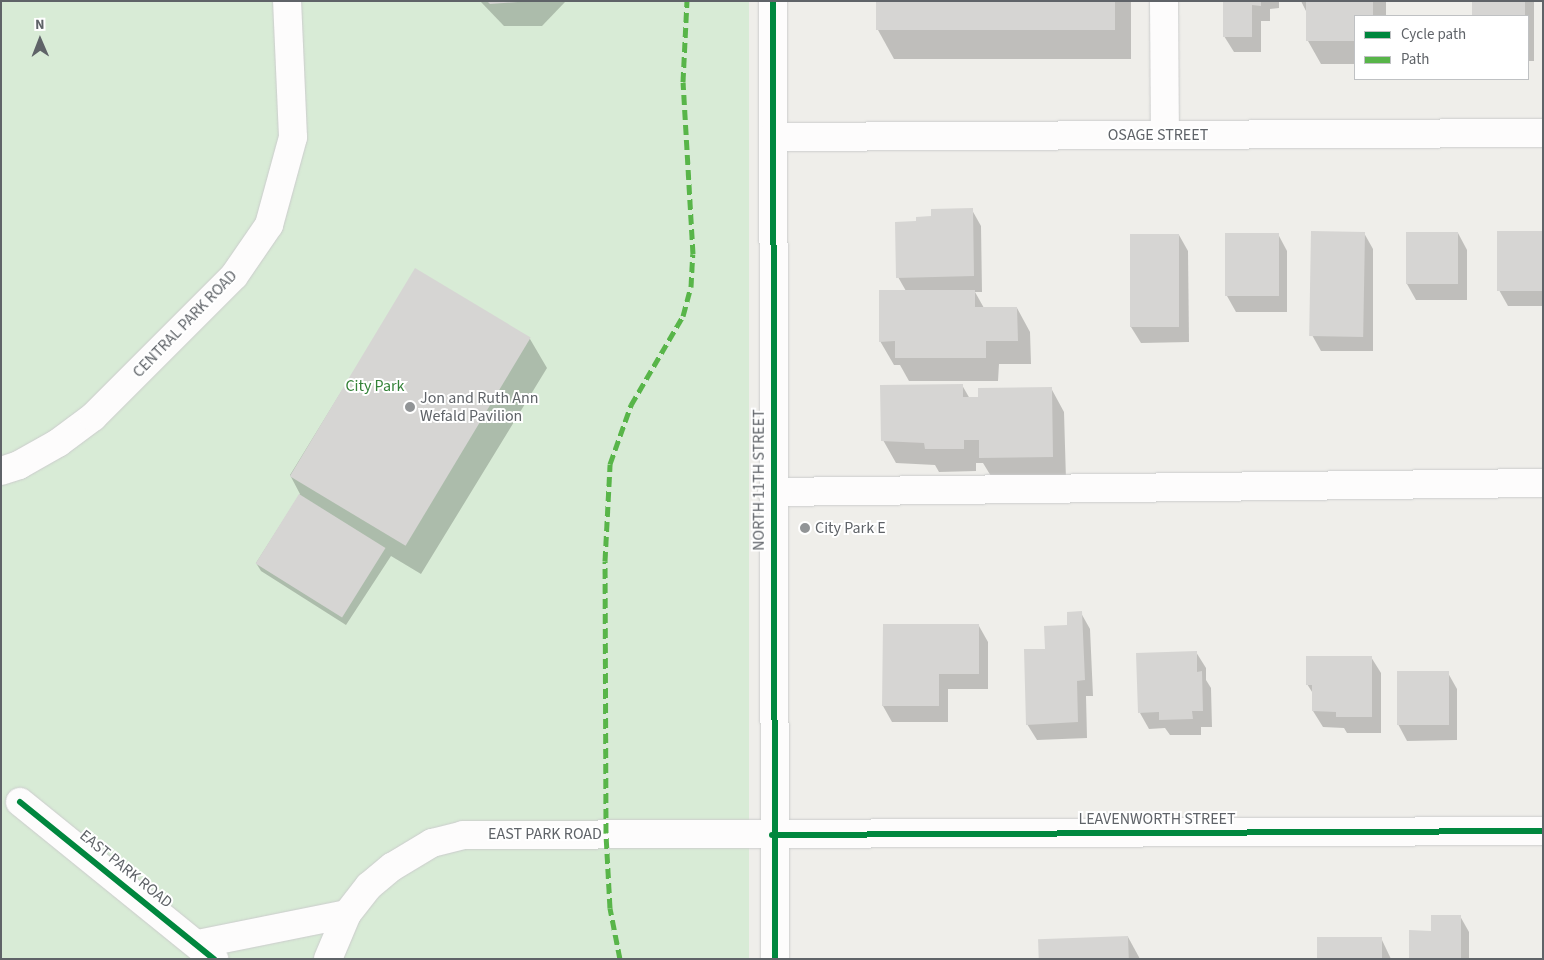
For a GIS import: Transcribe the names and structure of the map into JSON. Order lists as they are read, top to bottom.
{
  "streets": {
    "street": [
      "OSAGE STREET",
      "CENTRAL PARK ROAD",
      "NORTH 11TH STREET",
      "LEAVENWORTH STREET",
      "EAST PARK ROAD"
    ]
  },
  "crossings": [
    ["OSAGE STREET", "NORTH 11TH STREET"],
    ["NORTH 11TH STREET", "LEAVENWORTH STREET"],
    ["NORTH 11TH STREET", "EAST PARK ROAD"],
    ["LEAVENWORTH STREET", "EAST PARK ROAD"]
  ],
  "parks": ["City Park"],
  "places": ["Jon and Ruth Ann Wefald Pavilion", "City Park E"],
  "legend": ["Cycle path", "Path"],
  "north": "top"
}
